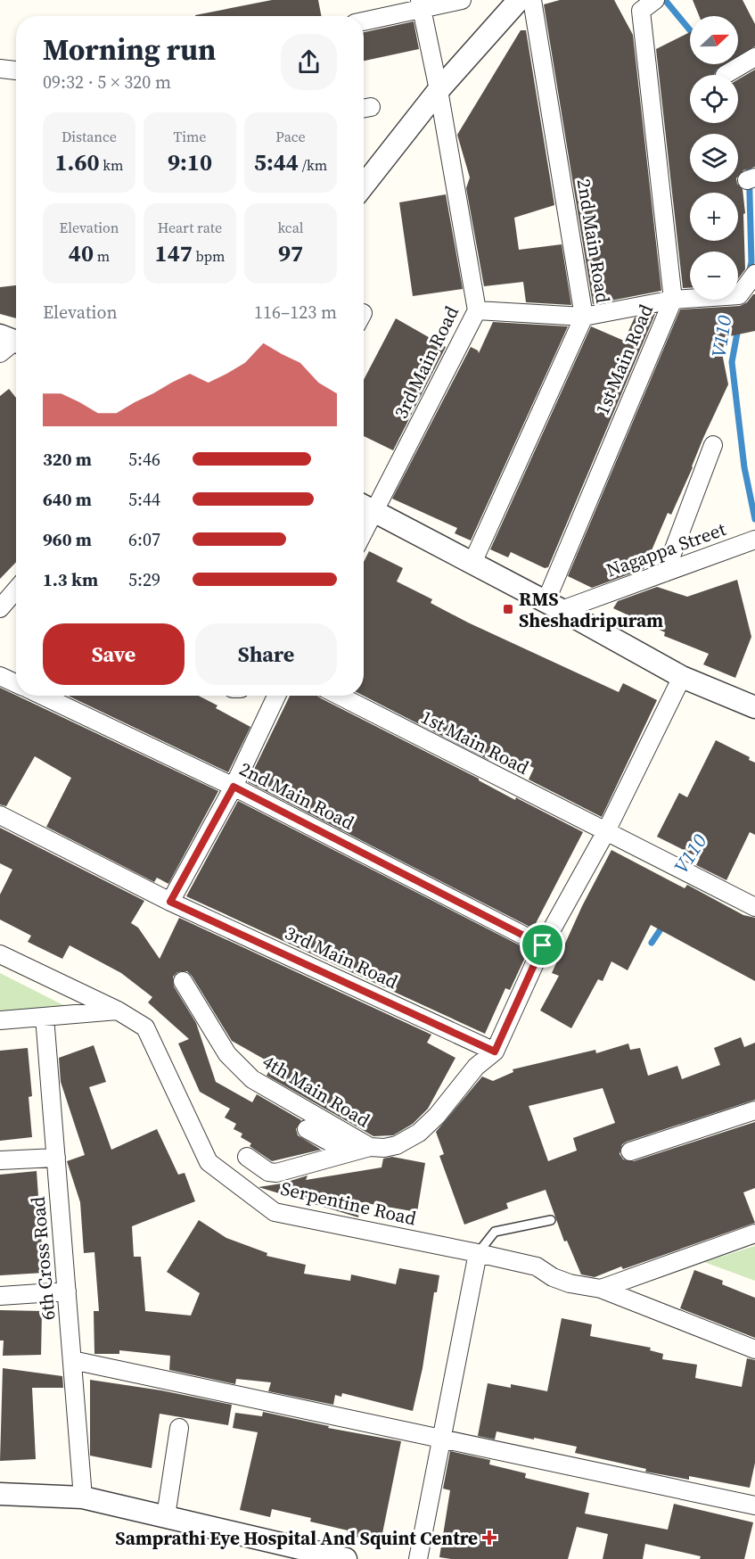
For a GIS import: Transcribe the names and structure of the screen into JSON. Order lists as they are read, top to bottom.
{
  "streets": {
    "street": [
      "2nd Main Road",
      "1st Main Road",
      "3rd Main Road",
      "Nagappa Street",
      "4th Main Road",
      "Serpentine Road",
      "6th Cross Road"
    ]
  },
  "crossings": [
    ["1st Main Road", "Nagappa Street"],
    ["3rd Main Road", "4th Main Road"]
  ],
  "water": ["V110"],
  "places": {
    "transit": ["RMS Sheshadripuram"],
    "health": ["Samprathi Eye Hospital And Squint Centre"]
  },
  "north": "right",
  "page": {
    "map_buttons": ["+", "−"],
    "heading": ["Morning run", "09:32 · 5 × 320 m"],
    "stats": [
      ["Distance", "1.60 km"],
      ["Time", "9:10"],
      ["Pace", "5:44 /km"],
      ["Elevation", "40 m"],
      ["Heart rate", "147 bpm"],
      ["kcal", "97"]
    ],
    "chart": ["Elevation", "116–123 m"],
    "list": [
      {
        "name": "320 m",
        "note": "5:46"
      },
      {
        "name": "640 m",
        "note": "5:44"
      },
      {
        "name": "960 m",
        "note": "6:07"
      },
      {
        "name": "1.3 km",
        "note": "5:29"
      }
    ],
    "buttons": ["Save", "Share"]
  }
}
